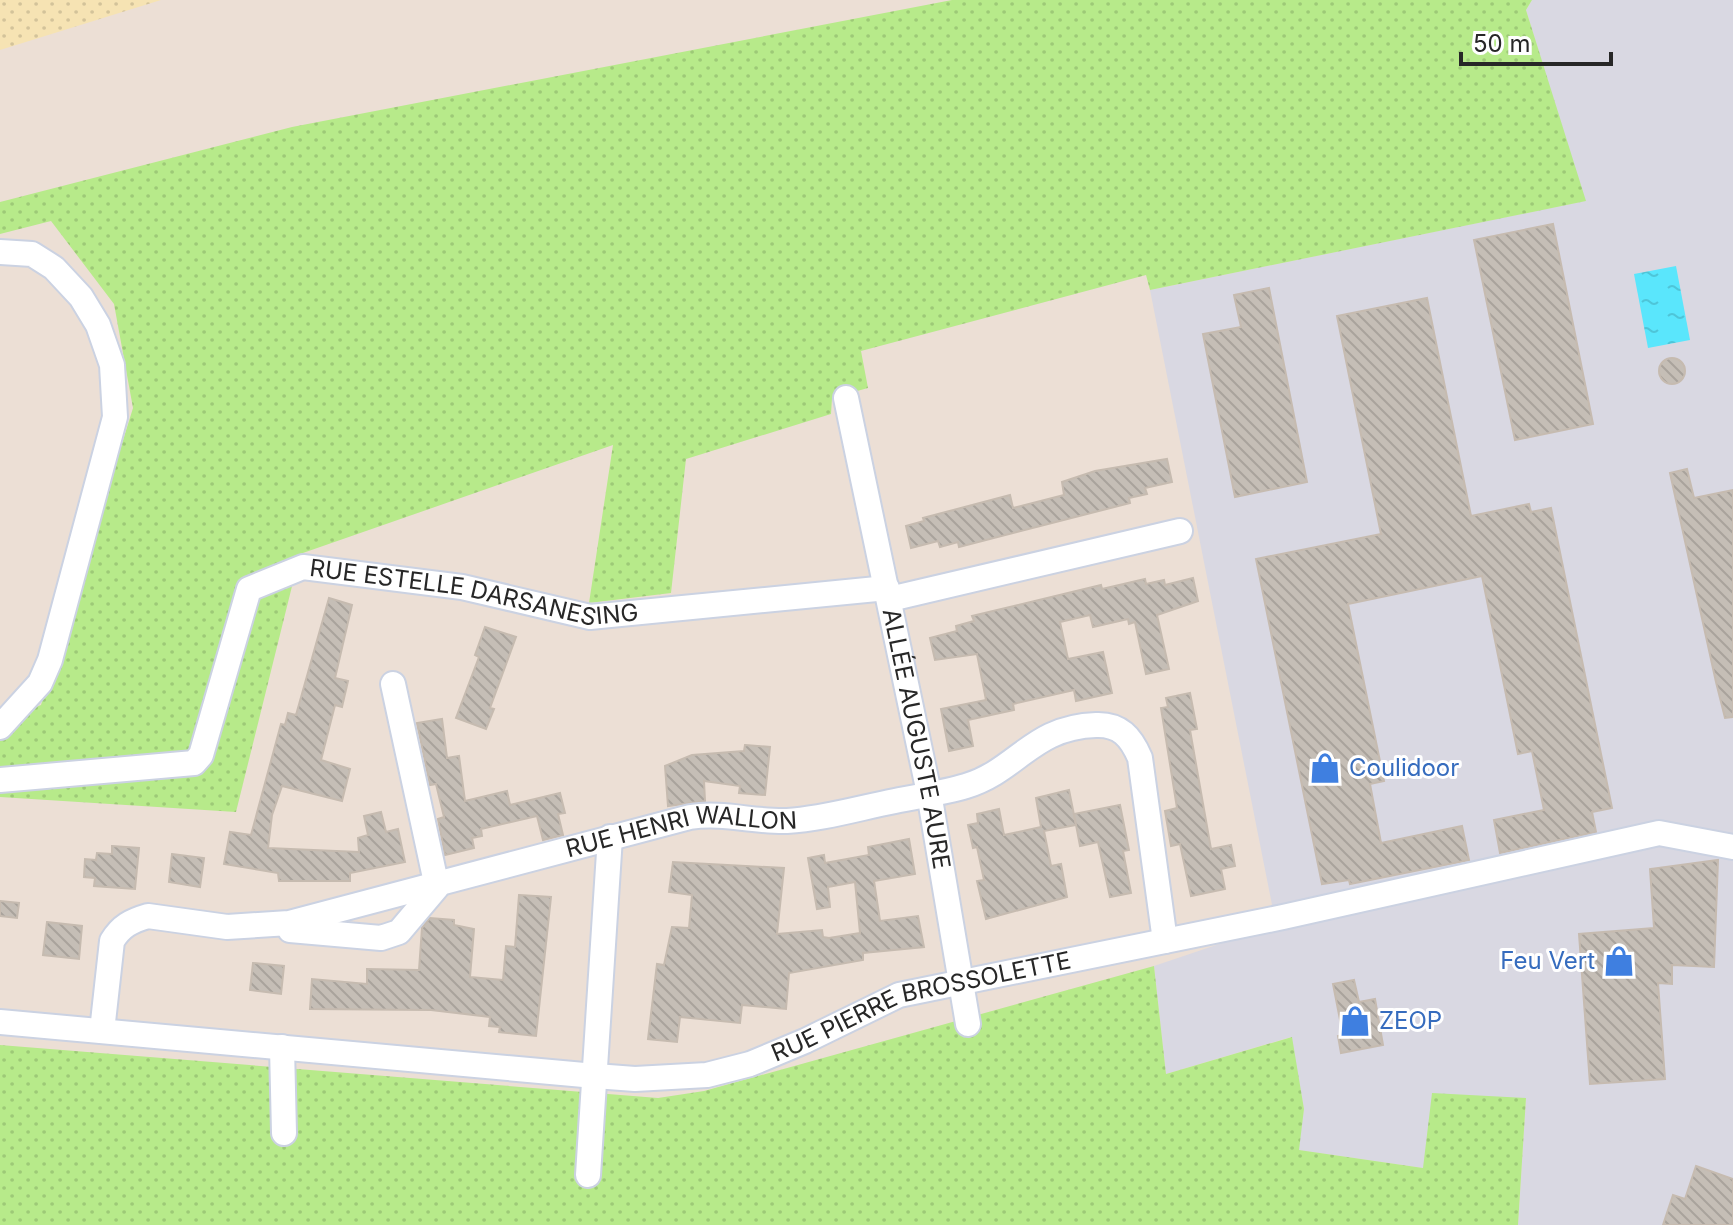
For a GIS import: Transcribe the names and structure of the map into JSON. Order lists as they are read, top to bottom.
{
  "streets": {
    "street": [
      "RUE ESTELLE DARSANESING",
      "ALLÉE AUGUSTE AURE",
      "RUE HENRI WALLON",
      "RUE PIERRE BROSSOLETTE"
    ]
  },
  "crossings": [
    ["RUE ESTELLE DARSANESING", "ALLÉE AUGUSTE AURE"],
    ["ALLÉE AUGUSTE AURE", "RUE HENRI WALLON"],
    ["ALLÉE AUGUSTE AURE", "RUE PIERRE BROSSOLETTE"],
    ["RUE HENRI WALLON", "RUE PIERRE BROSSOLETTE"]
  ],
  "places": {
    "shop": ["Coulidoor", "Feu Vert", "ZEOP"]
  },
  "scale_bar": "50 m"
}
